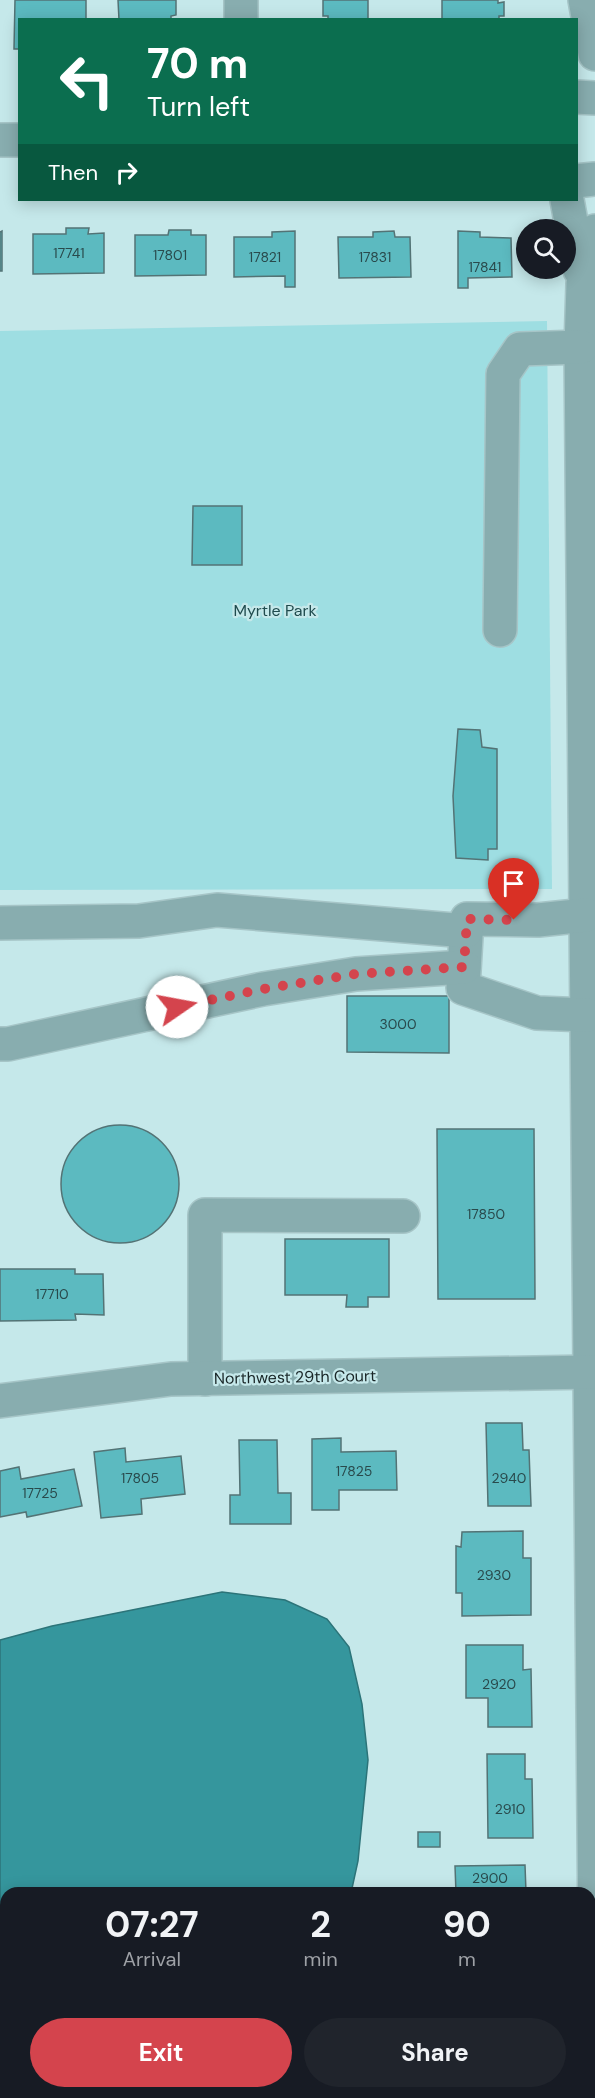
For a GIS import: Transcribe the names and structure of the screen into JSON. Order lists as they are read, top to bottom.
{
  "streets": {
    "street": ["Northwest 29th Court"]
  },
  "parks": ["Myrtle Park"],
  "house_numbers": [
    "17741",
    "17801",
    "17821",
    "17831",
    "17841",
    "3000",
    "17850",
    "17710",
    "17825",
    "17805",
    "2940",
    "17725",
    "2930",
    "2920",
    "2910",
    "2900"
  ],
  "page": {
    "turn": ["70 m", "Turn left"],
    "then": "Then",
    "eta": [
      "07:27",
      "Arrival",
      "2",
      "min",
      "90",
      "m"
    ],
    "buttons": ["Exit", "Share"]
  }
}
